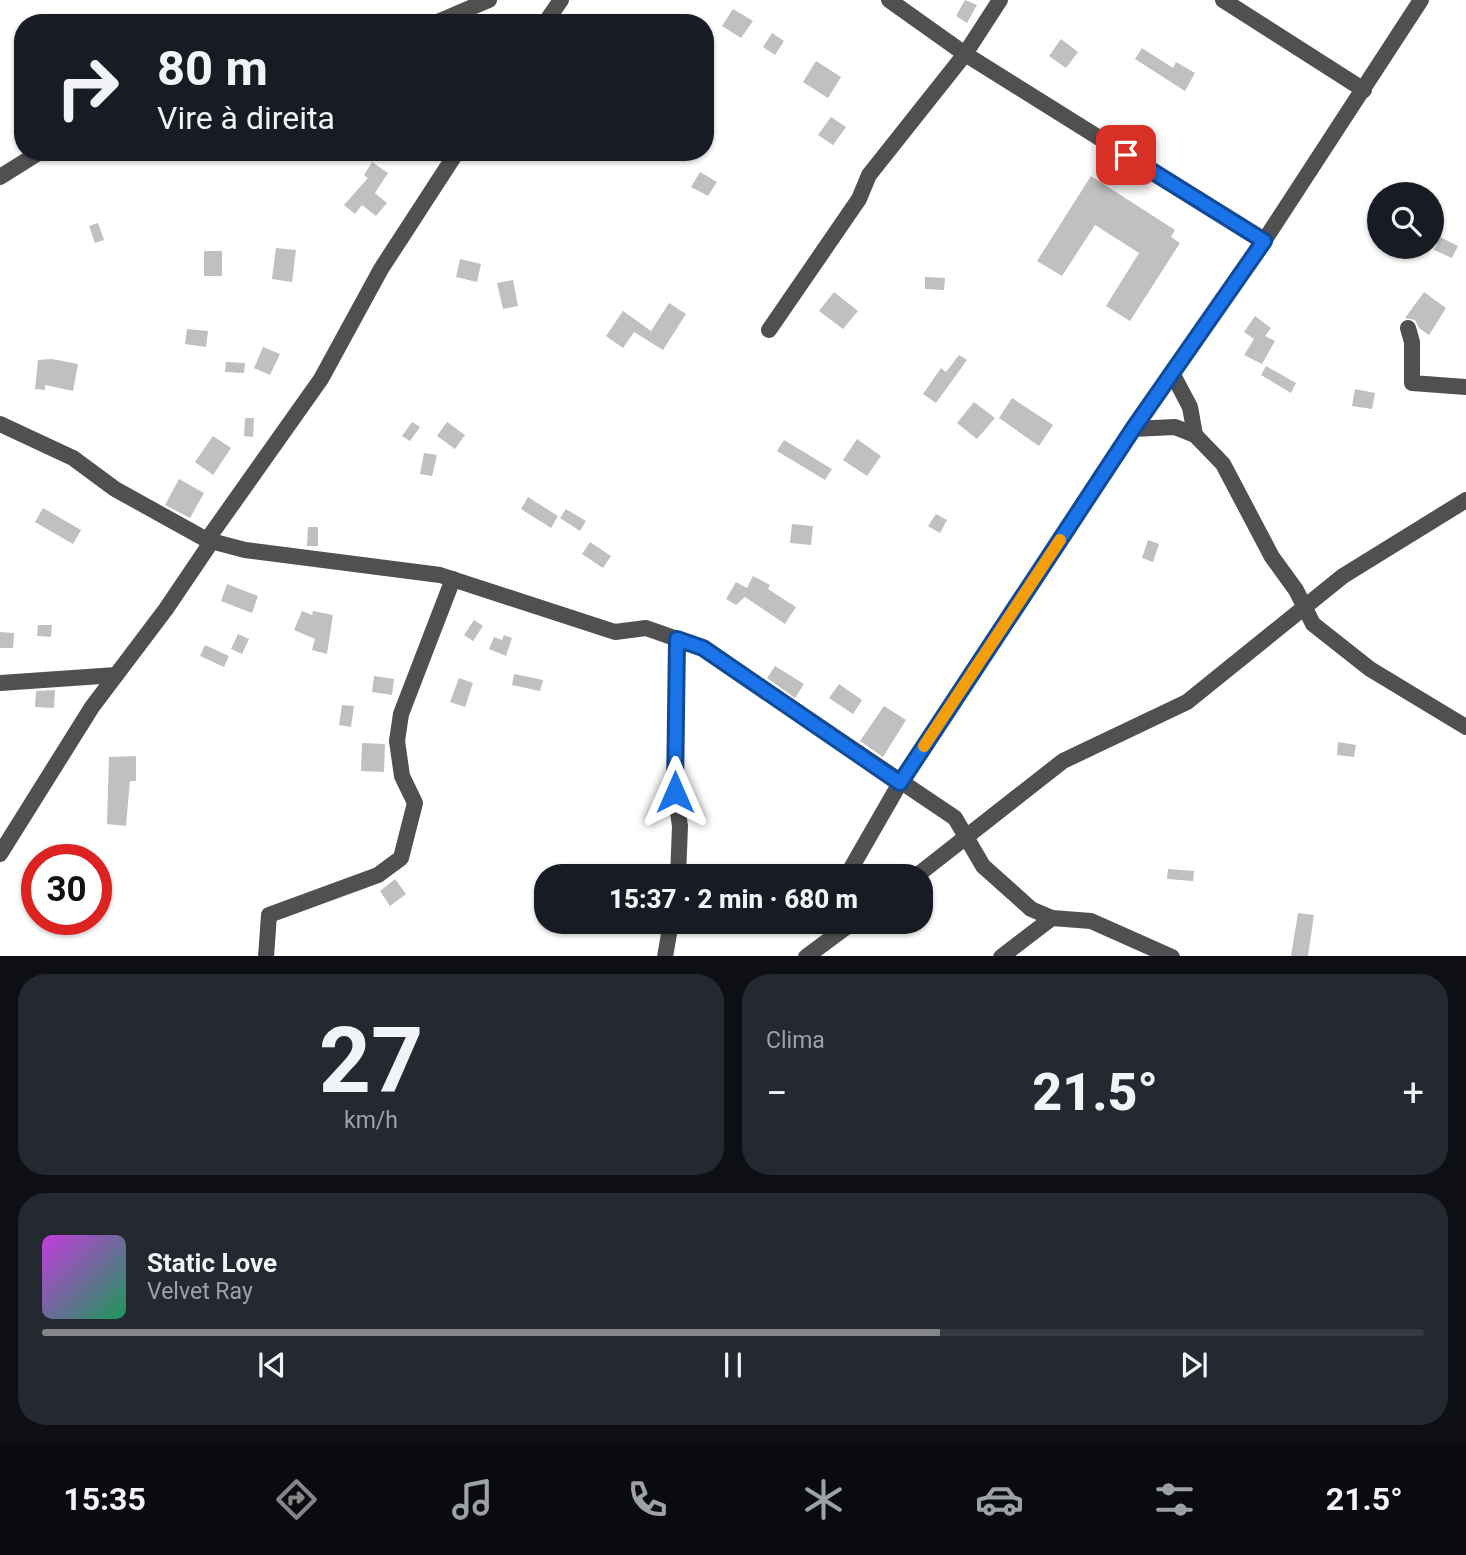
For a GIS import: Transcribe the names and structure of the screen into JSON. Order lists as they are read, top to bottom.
{
  "page": {
    "turn": ["80 m", "Vire à direita"],
    "limit": "30",
    "trip": "15:37 · 2 min · 680 m",
    "tile": [
      ["27", "km/h"],
      "Clima"
    ],
    "heat": ["−", "21.5°", "+"],
    "song": ["Static Love", "Velvet Ray"],
    "tabs": ["15:35", "21.5°"]
  }
}
